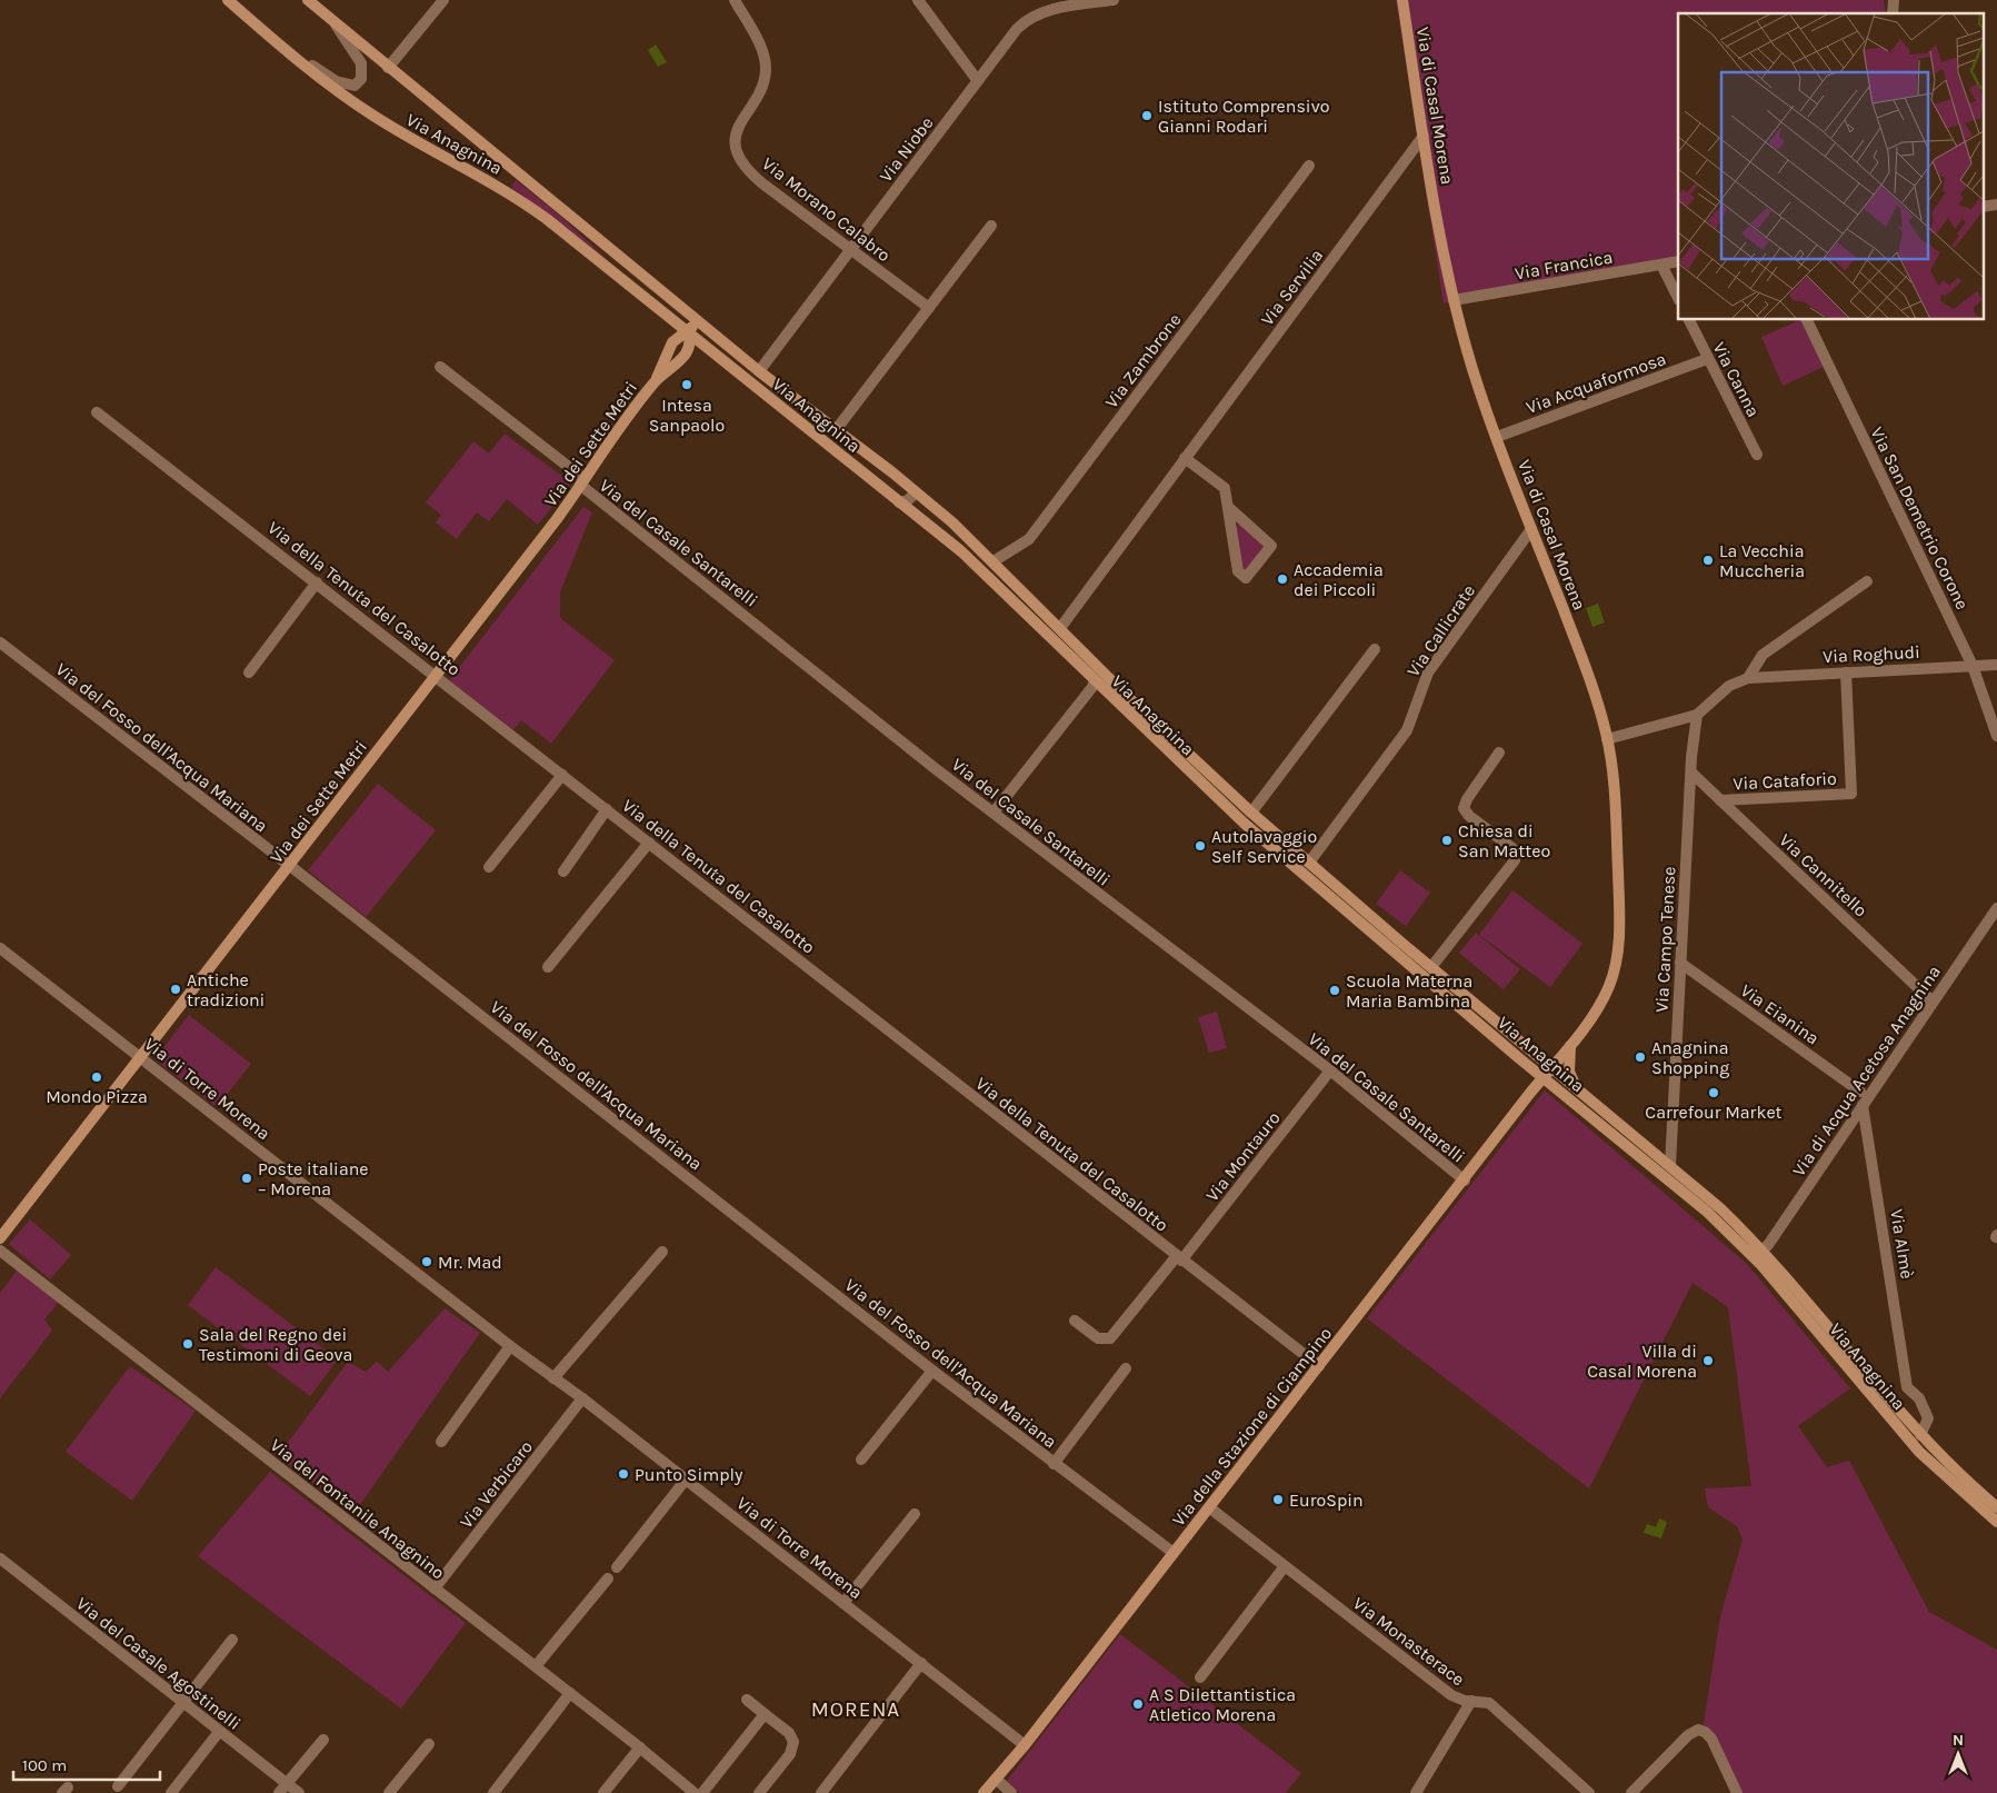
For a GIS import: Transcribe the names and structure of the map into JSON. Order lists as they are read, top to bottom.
{
  "streets": {
    "main road": [
      "Via di Casal Morena",
      "Via Anagnina",
      "Via dei Sette Metri",
      "Via della Stazione di Ciampino"
    ],
    "street": [
      "Via Niobe",
      "Via Morano Calabro",
      "Via Francica",
      "Via Servilia",
      "Via Zambrone",
      "Via Canna",
      "Via Acquaformosa",
      "Via San Demetrio Corone",
      "Via del Casale Santarelli",
      "Via della Tenuta del Casalotto",
      "Via Callicrate",
      "Via Roghudi",
      "Via del Fosso dell'Acqua Mariana",
      "Via Cataforio",
      "Via Cannitello",
      "Via Campo Tenese",
      "Via Eianina",
      "Via di Acqua Acetosa Anagnina",
      "Via di Torre Morena",
      "Via Montauro",
      "Via Almè",
      "Via Verbicaro",
      "Via del Fontanile Anagnino",
      "Via Monasterace",
      "Via del Casale Agostinelli"
    ]
  },
  "crossings": [
    ["Via di Casal Morena", "Via Anagnina"],
    ["Via di Casal Morena", "Via Francica"],
    ["Via di Casal Morena", "Via Servilia"],
    ["Via di Casal Morena", "Via Acquaformosa"],
    ["Via di Casal Morena", "Via Callicrate"],
    ["Via di Casal Morena", "Via Roghudi"],
    ["Via di Casal Morena", "Via della Stazione di Ciampino"],
    ["Via Anagnina", "Via Niobe"],
    ["Via Anagnina", "Via Servilia"],
    ["Via Anagnina", "Via Zambrone"],
    ["Via Anagnina", "Via dei Sette Metri"],
    ["Via Anagnina", "Via Callicrate"],
    ["Via Anagnina", "Via Campo Tenese"],
    ["Via Anagnina", "Via di Acqua Acetosa Anagnina"],
    ["Via Anagnina", "Via Almè"],
    ["Via Anagnina", "Via della Stazione di Ciampino"],
    ["Via Niobe", "Via Morano Calabro"],
    ["Via Canna", "Via Acquaformosa"],
    ["Via dei Sette Metri", "Via del Casale Santarelli"],
    ["Via dei Sette Metri", "Via della Tenuta del Casalotto"],
    ["Via dei Sette Metri", "Via del Fosso dell'Acqua Mariana"],
    ["Via dei Sette Metri", "Via di Torre Morena"],
    ["Via San Demetrio Corone", "Via Roghudi"],
    ["Via del Casale Santarelli", "Via Montauro"],
    ["Via del Casale Santarelli", "Via della Stazione di Ciampino"],
    ["Via della Tenuta del Casalotto", "Via Montauro"],
    ["Via della Tenuta del Casalotto", "Via della Stazione di Ciampino"],
    ["Via Roghudi", "Via Cataforio"],
    ["Via Roghudi", "Via Campo Tenese"],
    ["Via del Fosso dell'Acqua Mariana", "Via della Stazione di Ciampino"],
    ["Via Cataforio", "Via Cannitello"],
    ["Via Cannitello", "Via Campo Tenese"],
    ["Via Cannitello", "Via di Acqua Acetosa Anagnina"],
    ["Via Campo Tenese", "Via Eianina"],
    ["Via di Acqua Acetosa Anagnina", "Via Almè"],
    ["Via di Torre Morena", "Via della Stazione di Ciampino"],
    ["Via di Torre Morena", "Via Verbicaro"],
    ["Via della Stazione di Ciampino", "Via Monasterace"],
    ["Via Verbicaro", "Via del Fontanile Anagnino"]
  ],
  "districts": ["MORENA"],
  "places": [
    "Istituto Comprensivo Gianni Rodari",
    "Intesa Sanpaolo",
    "La Vecchia Muccheria",
    "Accademia dei Piccoli",
    "Chiesa di San Matteo",
    "Autolavaggio Self Service",
    "Antiche tradizioni",
    "Scuola Materna Maria Bambina",
    "Anagnina Shopping",
    "Mondo Pizza",
    "Carrefour Market",
    "Poste italiane – Morena",
    "Mr. Mad",
    "Sala del Regno dei Testimoni di Geova",
    "Villa di Casal Morena",
    "Punto Simply",
    "EuroSpin",
    "A S Dilettantistica Atletico Morena"
  ],
  "scale_bar": "100 m",
  "north": "top"
}
